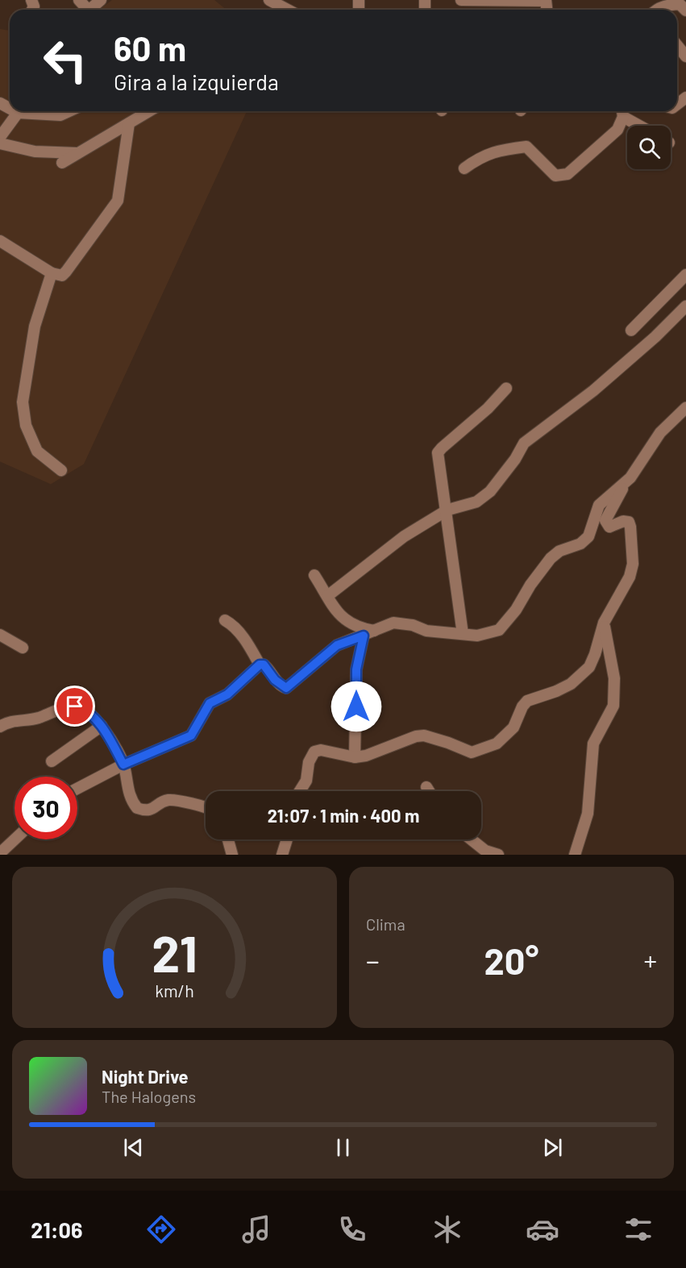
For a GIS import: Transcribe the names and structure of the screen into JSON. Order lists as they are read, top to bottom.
{
  "page": {
    "turn": ["60 m", "Gira a la izquierda"],
    "limit": "30",
    "trip": "21:07 · 1 min · 400 m",
    "tile": "Clima",
    "heat": ["−", "20°", "+"],
    "song": ["Night Drive", "The Halogens"],
    "tabs": "21:06",
    "gauge": ["21", "km/h"]
  }
}
